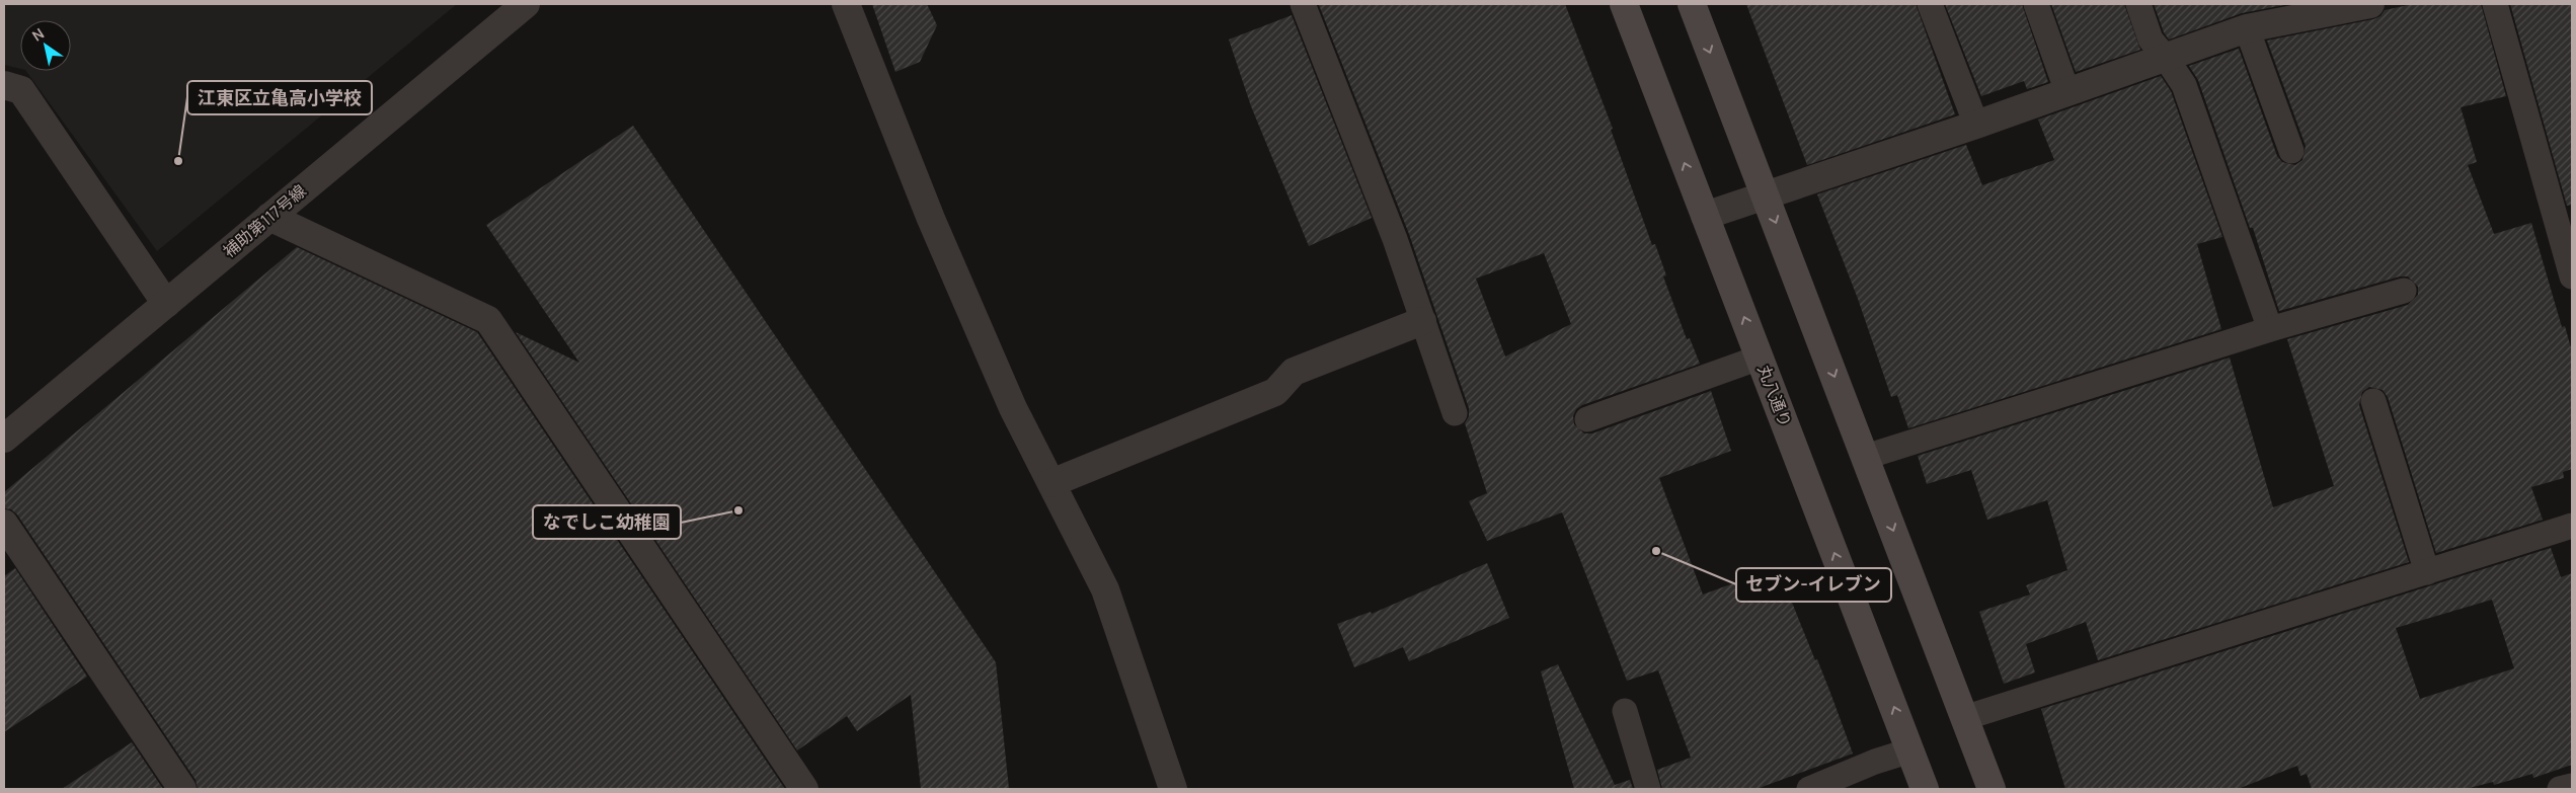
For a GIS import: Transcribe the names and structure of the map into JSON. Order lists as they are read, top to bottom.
{
  "streets": {
    "main road": ["丸八通り"],
    "street": ["補助第117号線"]
  },
  "places": ["江東区立亀高小学校", "なでしこ幼稚園", "セブン-イレブン"],
  "north": "top left"
}
